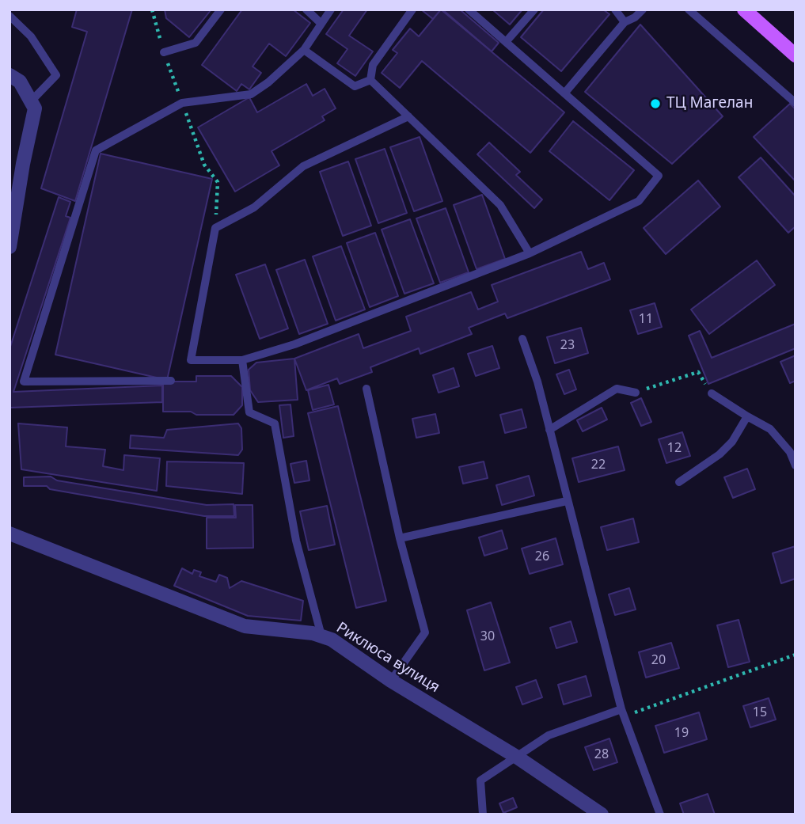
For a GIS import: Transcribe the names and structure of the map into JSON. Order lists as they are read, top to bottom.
{
  "streets": {
    "street": ["Риклюса вулиця"]
  },
  "places": ["ТЦ Магелан"],
  "house_numbers": [
    "11",
    "23",
    "12",
    "22",
    "26",
    "30",
    "20",
    "15",
    "19",
    "28"
  ]
}
